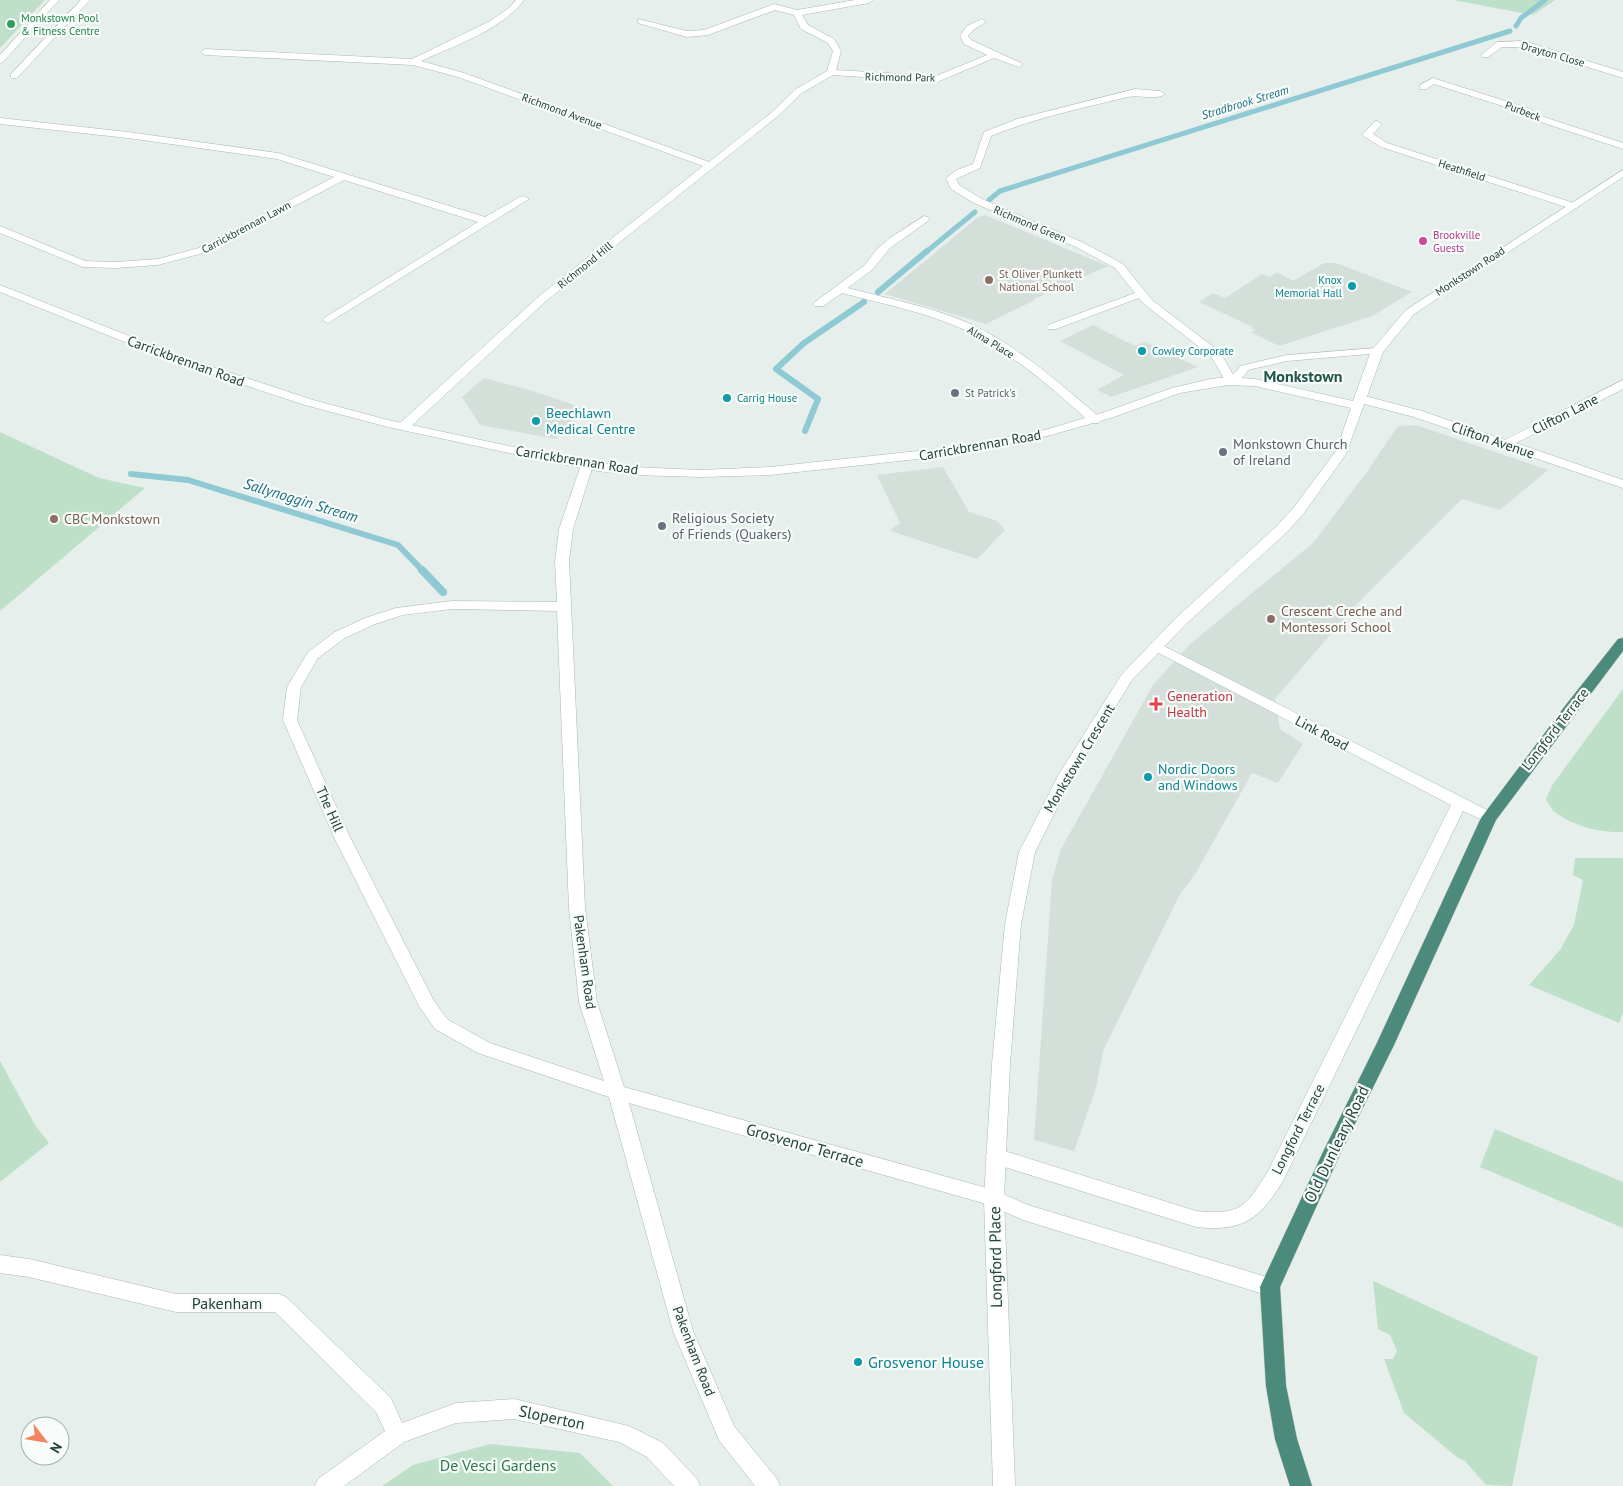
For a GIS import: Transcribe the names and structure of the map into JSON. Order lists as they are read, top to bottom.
{
  "streets": {
    "highway": ["Longford Terrace", "Old Dunleary Road"],
    "street": [
      "Drayton Close",
      "Richmond Park",
      "Richmond Avenue",
      "Purbeck",
      "Heathfield",
      "Richmond Green",
      "Carrickbrennan Lawn",
      "Richmond Hill",
      "Monkstown Road",
      "Alma Place",
      "Carrickbrennan Road",
      "Clifton Lane",
      "Clifton Avenue",
      "Link Road",
      "Monkstown Crescent",
      "The Hill",
      "Pakenham Road",
      "Grosvenor Terrace",
      "Longford Place",
      "Pakenham",
      "Sloperton"
    ]
  },
  "crossings": [
    ["Richmond Park", "Richmond Hill"],
    ["Richmond Avenue", "Richmond Hill"],
    ["Heathfield", "Monkstown Road"],
    ["Richmond Green", "Carrickbrennan Road"],
    ["Richmond Hill", "Carrickbrennan Road"],
    ["Monkstown Road", "Carrickbrennan Road"],
    ["Monkstown Road", "Clifton Avenue"],
    ["Monkstown Road", "Monkstown Crescent"],
    ["Alma Place", "Carrickbrennan Road"],
    ["Carrickbrennan Road", "Clifton Avenue"],
    ["Carrickbrennan Road", "Monkstown Crescent"],
    ["Carrickbrennan Road", "Pakenham Road"],
    ["Clifton Lane", "Clifton Avenue"],
    ["Clifton Avenue", "Monkstown Crescent"],
    ["Longford Terrace", "Link Road"],
    ["Longford Terrace", "Monkstown Crescent"],
    ["Longford Terrace", "Old Dunleary Road"],
    ["Link Road", "Monkstown Crescent"],
    ["Link Road", "Old Dunleary Road"],
    ["Monkstown Crescent", "Grosvenor Terrace"],
    ["Monkstown Crescent", "Longford Place"],
    ["The Hill", "Pakenham Road"],
    ["The Hill", "Grosvenor Terrace"],
    ["Pakenham Road", "Grosvenor Terrace"],
    ["Old Dunleary Road", "Longford Place"],
    ["Grosvenor Terrace", "Longford Place"],
    ["Pakenham", "Sloperton"]
  ],
  "districts": ["Monkstown"],
  "water": ["Stradbrook Stream", "Sallynoggin Stream"],
  "parks": ["De Vesci Gardens"],
  "places": {
    "other": [
      "Monkstown Pool & Fitness Centre",
      "Brookville Guests",
      "St Oliver Plunkett National School",
      "Knox Memorial Hall",
      "Cowley Corporate",
      "St Patrick's",
      "Carrig House",
      "Beechlawn Medical Centre",
      "Monkstown Church of Ireland",
      "CBC Monkstown",
      "Religious Society of Friends (Quakers)",
      "Crescent Creche and Montessori School",
      "Nordic Doors and Windows",
      "Grosvenor House"
    ],
    "health": ["Generation Health"]
  },
  "north": "bottom right"
}
